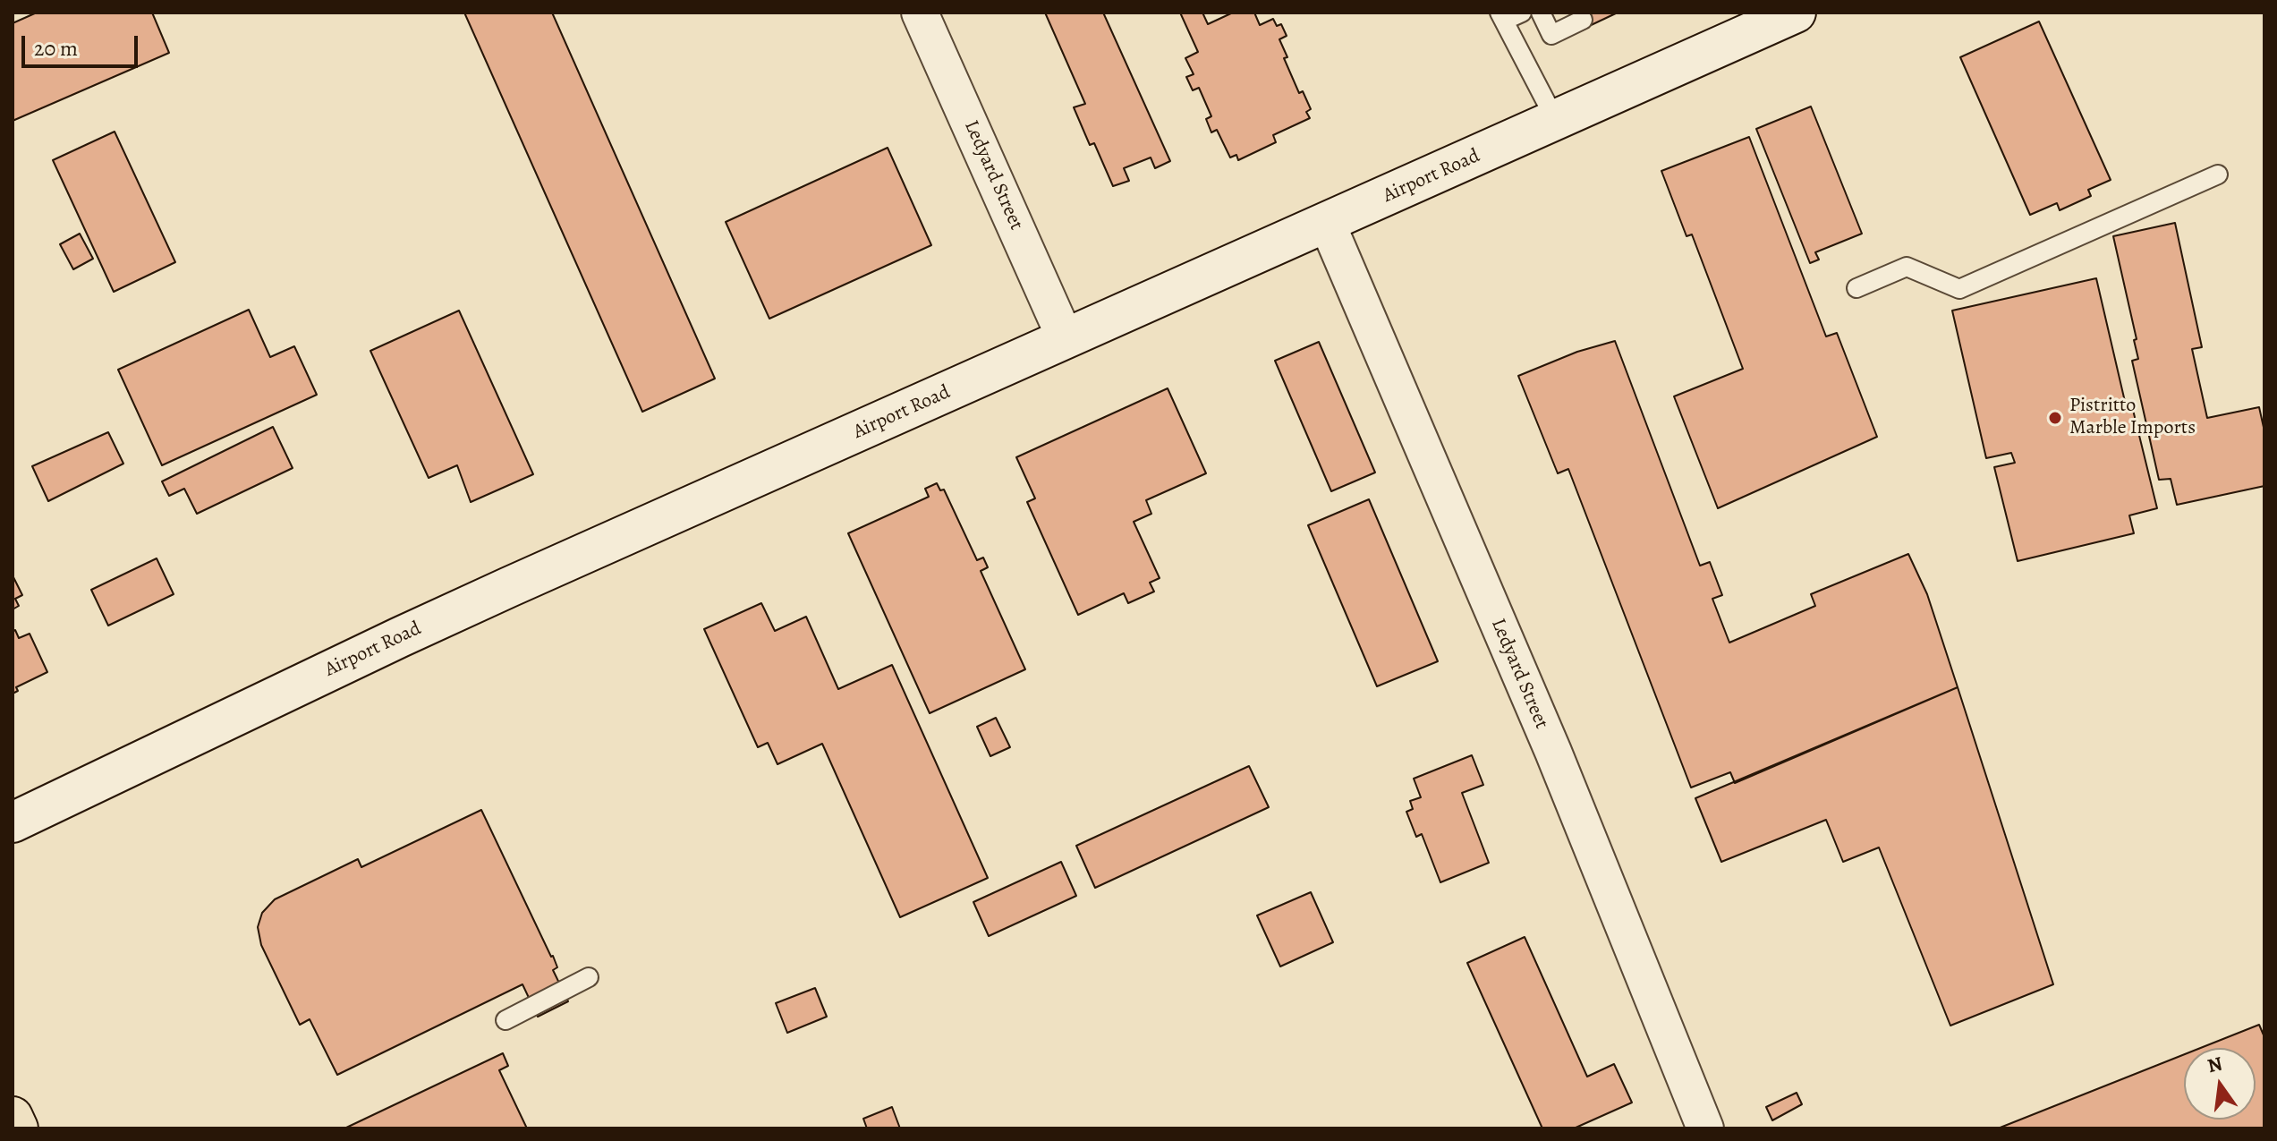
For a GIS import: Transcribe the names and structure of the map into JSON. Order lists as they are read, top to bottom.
{
  "streets": {
    "main road": ["Airport Road"],
    "street": ["Ledyard Street"]
  },
  "crossings": [
    ["Ledyard Street", "Airport Road"]
  ],
  "places": ["Pistritto Marble Imports"],
  "scale_bar": "20 m",
  "north": "top"
}
